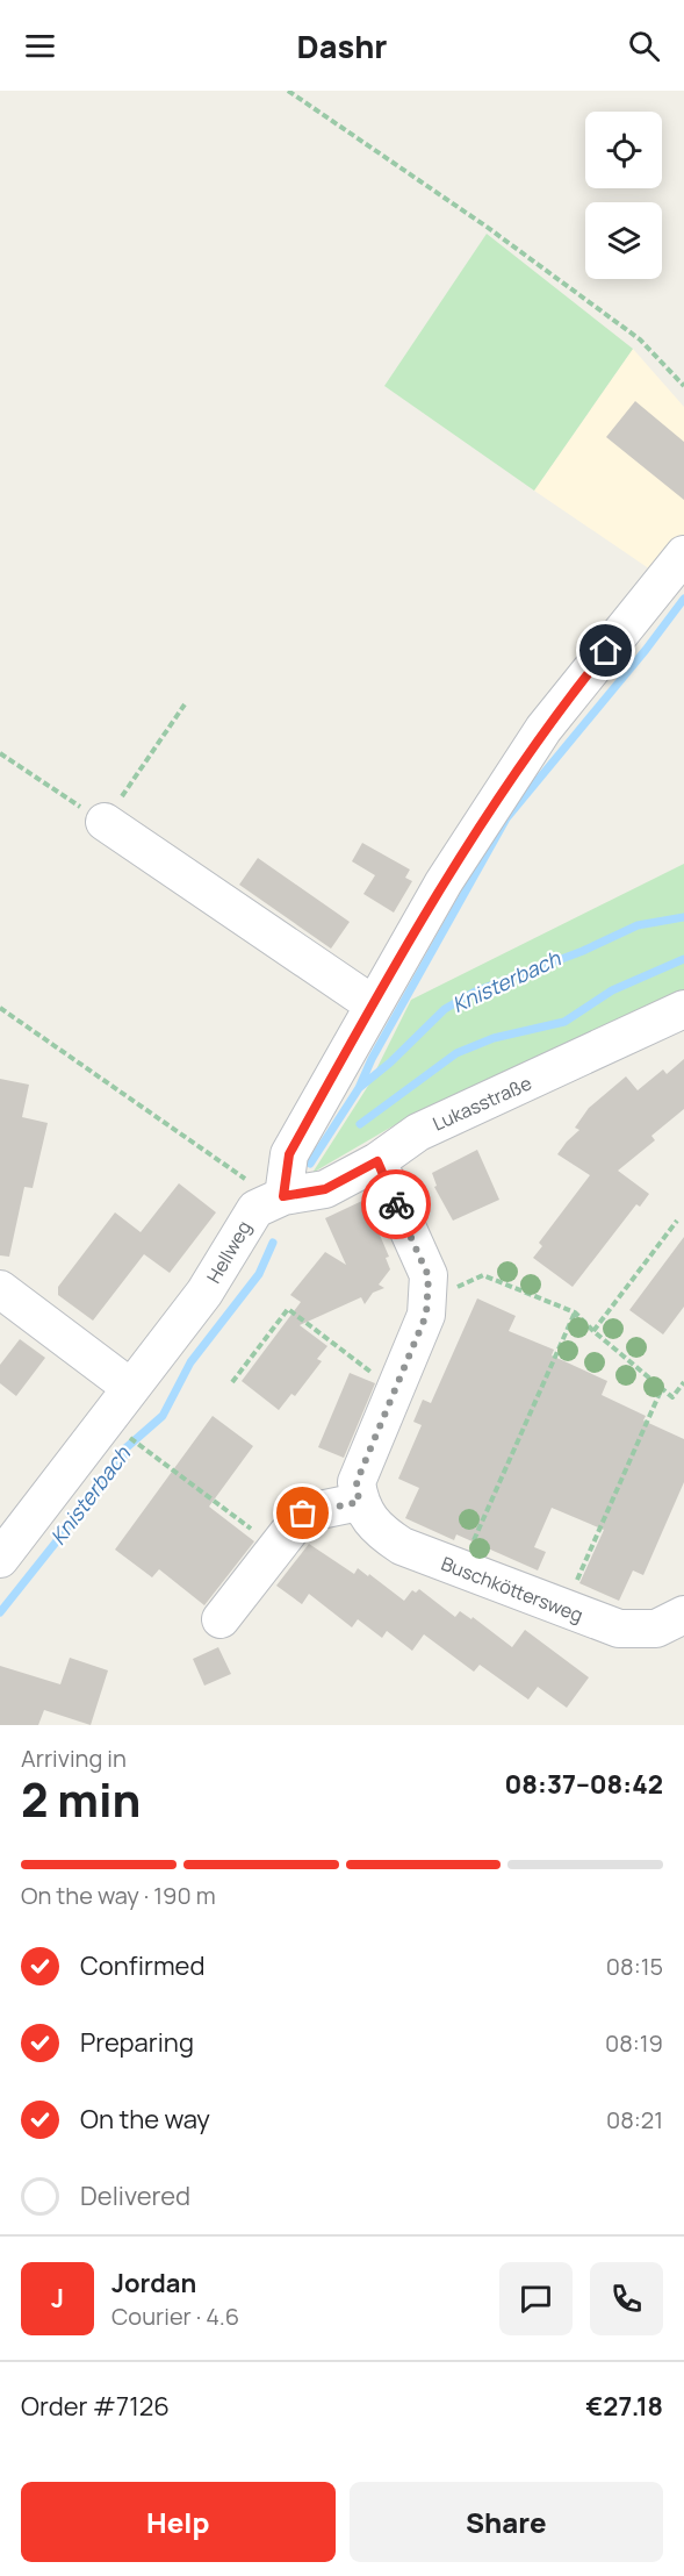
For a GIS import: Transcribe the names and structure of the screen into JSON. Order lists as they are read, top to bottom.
{
  "streets": {
    "street": ["Lukasstraße", "Hellweg", "Buschköttersweg"]
  },
  "crossings": [
    ["Lukasstraße", "Hellweg"]
  ],
  "water": ["Knisterbach"],
  "page": {
    "header": "Dashr",
    "heading": ["2 min", "Arriving in", "08:37–08:42"],
    "panel": [
      "Jordan",
      "Courier · 4.6",
      "Order #7126",
      "€27.18"
    ],
    "bar": "On the way · 190 m",
    "list": [
      ["Confirmed", "08:15"],
      ["Preparing", "08:19"],
      ["On the way", "08:21"],
      "Delivered"
    ],
    "round": "J",
    "buttons": ["Help", "Share"]
  }
}
